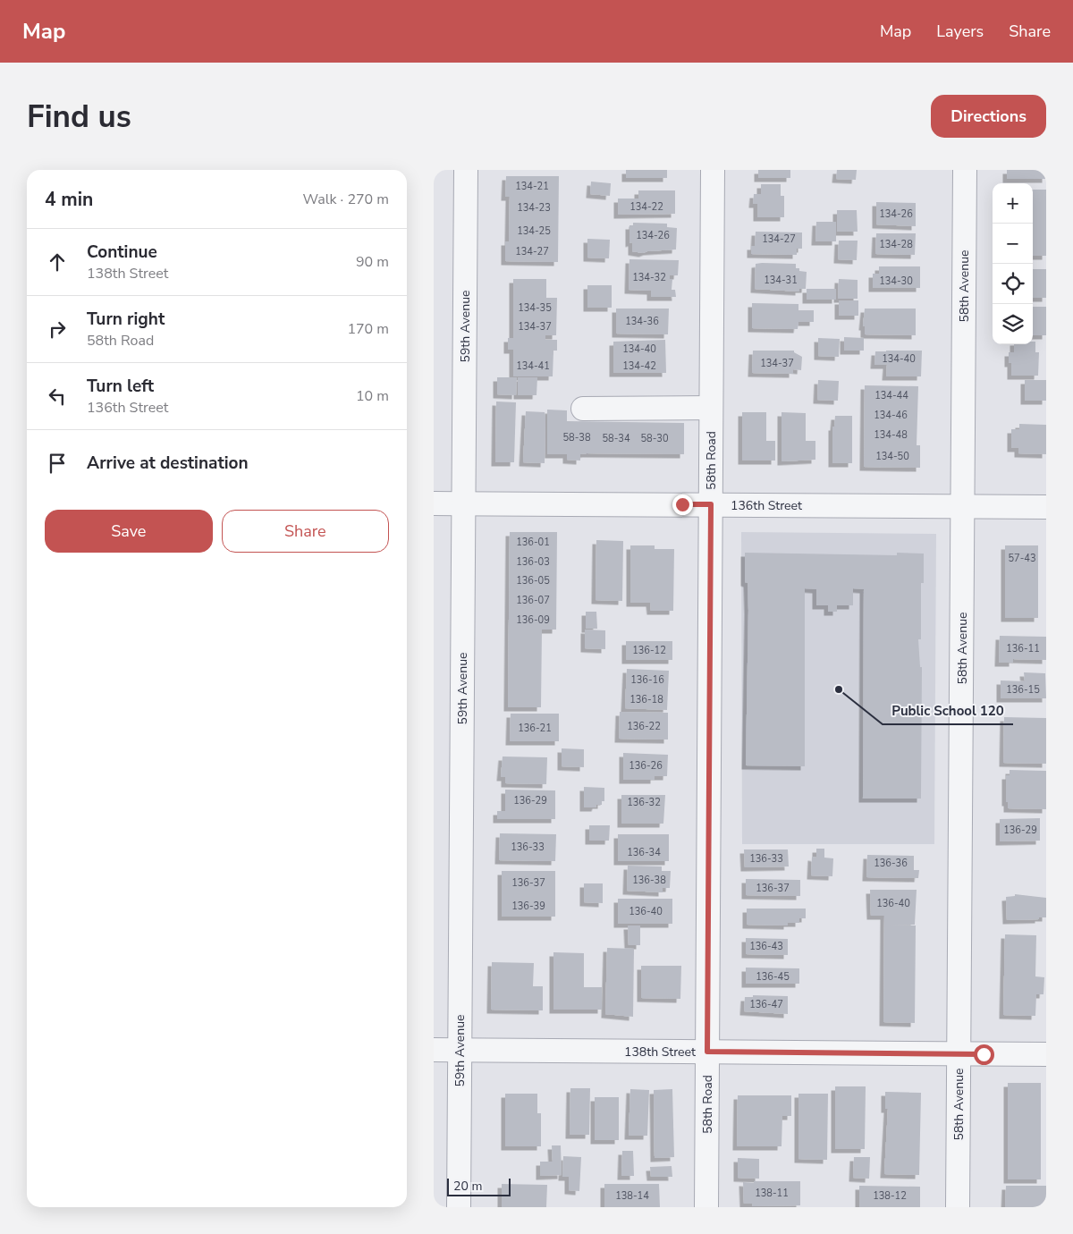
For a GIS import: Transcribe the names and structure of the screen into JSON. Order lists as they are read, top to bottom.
{
  "streets": {
    "street": [
      "58th Avenue",
      "59th Avenue",
      "58th Road",
      "136th Street",
      "138th Street"
    ]
  },
  "crossings": [
    ["58th Avenue", "136th Street"],
    ["58th Avenue", "138th Street"],
    ["59th Avenue", "136th Street"],
    ["59th Avenue", "138th Street"],
    ["58th Road", "136th Street"],
    ["58th Road", "138th Street"]
  ],
  "places": ["Public School 120"],
  "house_numbers": [
    "134-21",
    "134-22",
    "134-23",
    "134-26",
    "134-25",
    "134-26",
    "134-27",
    "134-28",
    "134-27",
    "134-32",
    "134-31",
    "134-30",
    "134-35",
    "134-36",
    "134-37",
    "134-40",
    "134-40",
    "134-37",
    "134-41",
    "134-42",
    "134-44",
    "134-46",
    "134-48",
    "58-38",
    "58-34",
    "58-30",
    "134-50",
    "136-01",
    "57-43",
    "136-03",
    "136-05",
    "136-07",
    "136-09",
    "136-11",
    "136-12",
    "136-16",
    "136-15",
    "136-18",
    "136-22",
    "136-21",
    "136-26",
    "136-29",
    "136-32",
    "136-29",
    "136-33",
    "136-34",
    "136-33",
    "136-36",
    "136-38",
    "136-37",
    "136-37",
    "136-40",
    "136-39",
    "136-40",
    "136-43",
    "136-45",
    "136-47",
    "138-11",
    "138-14",
    "138-12"
  ],
  "scale_bar": "20 m",
  "page": {
    "header": "Map",
    "nav": ["Map", "Layers", "Share"],
    "buttons": [
      "Directions",
      ["Save", "Share"]
    ],
    "title": "Find us",
    "heading": ["4 min", "Walk · 270 m"],
    "map_buttons": ["+", "−"],
    "list": [
      ["Continue", "138th Street", "90 m"],
      ["Turn right", "58th Road", "170 m"],
      ["Turn left", "136th Street", "10 m"],
      "Arrive at destination"
    ],
    "scale": "20 m"
  }
}
